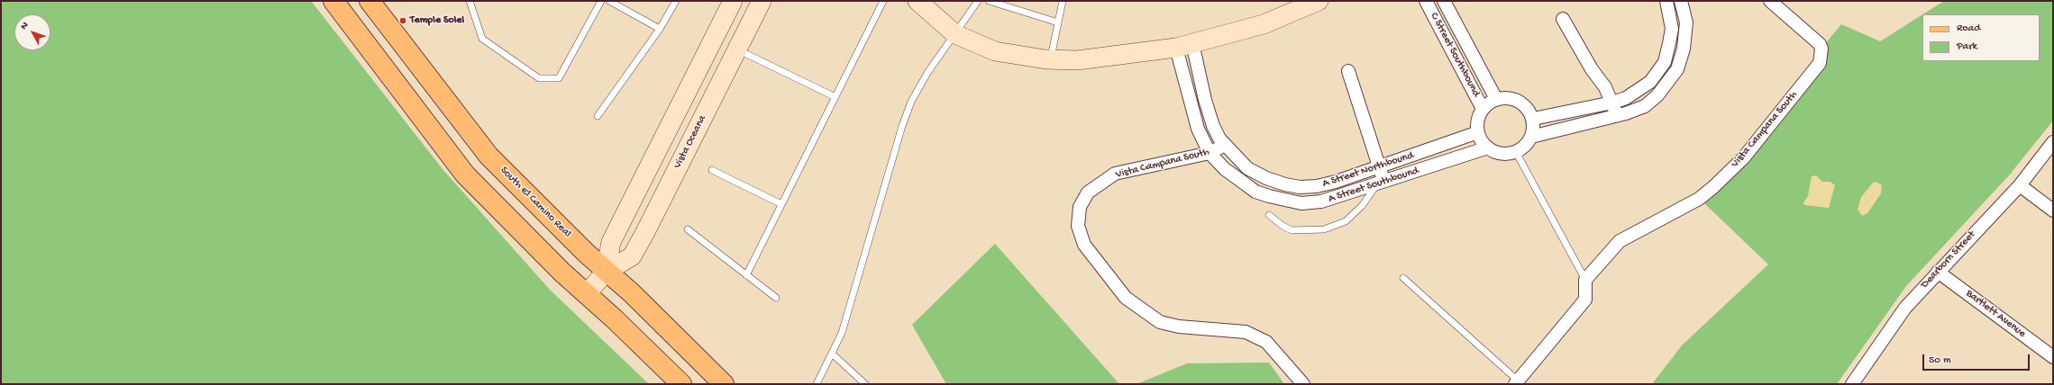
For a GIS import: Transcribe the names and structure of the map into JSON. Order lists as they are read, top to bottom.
{
  "streets": {
    "main road": ["South El Camino Real"],
    "street": [
      "C Street Southbound",
      "Vista Campana South",
      "Vista Oceana",
      "A Street Northbound",
      "A Street Southbound",
      "Dearborn Street",
      "Bartlett Avenue"
    ]
  },
  "crossings": [
    ["C Street Southbound", "A Street Northbound"],
    ["C Street Southbound", "A Street Southbound"],
    ["Vista Campana South", "A Street Northbound"],
    ["Vista Campana South", "A Street Southbound"],
    ["Vista Oceana", "South El Camino Real"],
    ["A Street Northbound", "A Street Southbound"],
    ["Dearborn Street", "Bartlett Avenue"]
  ],
  "places": ["Temple Solel"],
  "legend": ["Road", "Park"],
  "scale_bar": "50 m",
  "north": "top left"
}
